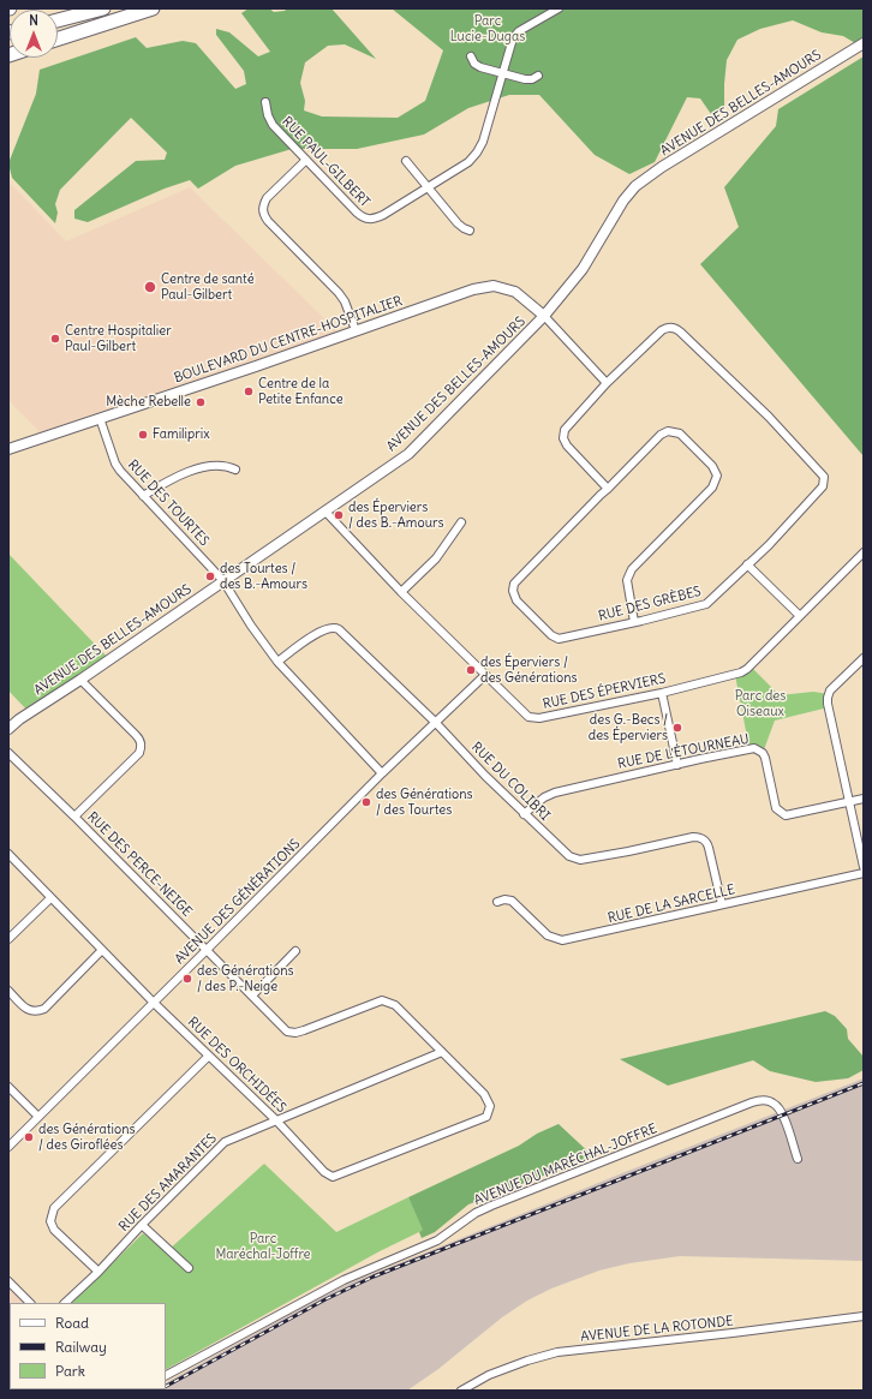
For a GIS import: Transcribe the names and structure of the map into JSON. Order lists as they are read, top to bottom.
{
  "streets": {
    "street": [
      "AVENUE DES BELLES-AMOURS",
      "RUE PAUL-GILBERT",
      "BOULEVARD DU CENTRE-HOSPITALIER",
      "RUE DES TOURTES",
      "RUE DES GRÈBES",
      "RUE DES ÉPERVIERS",
      "RUE DE L'ÉTOURNEAU",
      "RUE DU COLIBRI",
      "RUE DES PERCE-NEIGE",
      "AVENUE DES GÉNÉRATIONS",
      "RUE DE LA SARCELLE",
      "RUE DES ORCHIDÉES",
      "AVENUE DU MARÉCHAL-JOFFRE",
      "RUE DES AMARANTES",
      "AVENUE DE LA ROTONDE"
    ]
  },
  "crossings": [
    ["AVENUE DES BELLES-AMOURS", "BOULEVARD DU CENTRE-HOSPITALIER"],
    ["AVENUE DES BELLES-AMOURS", "RUE DES TOURTES"],
    ["AVENUE DES BELLES-AMOURS", "RUE DES ÉPERVIERS"],
    ["BOULEVARD DU CENTRE-HOSPITALIER", "RUE DES TOURTES"],
    ["RUE DES TOURTES", "RUE DU COLIBRI"],
    ["RUE DES TOURTES", "AVENUE DES GÉNÉRATIONS"],
    ["RUE DES ÉPERVIERS", "AVENUE DES GÉNÉRATIONS"],
    ["RUE DE L'ÉTOURNEAU", "RUE DU COLIBRI"],
    ["RUE DU COLIBRI", "AVENUE DES GÉNÉRATIONS"],
    ["RUE DU COLIBRI", "RUE DE LA SARCELLE"],
    ["RUE DES PERCE-NEIGE", "AVENUE DES GÉNÉRATIONS"],
    ["RUE DES PERCE-NEIGE", "RUE DES ORCHIDÉES"],
    ["RUE DES PERCE-NEIGE", "RUE DES AMARANTES"],
    ["AVENUE DES GÉNÉRATIONS", "RUE DES ORCHIDÉES"],
    ["RUE DES ORCHIDÉES", "RUE DES AMARANTES"]
  ],
  "parks": ["Parc Lucie-Dugas", "Parc des Oiseaux", "Parc Maréchal-Joffre"],
  "places": [
    "Centre de santé Paul-Gilbert",
    "Centre Hospitalier Paul-Gilbert",
    "Centre de la Petite Enfance",
    "Mèche Rebelle",
    "Familiprix",
    "des Éperviers / des B.-Amours",
    "des Tourtes / des B.-Amours",
    "des Éperviers / des Générations",
    "des G.-Becs / des Éperviers",
    "des Générations / des Tourtes",
    "des Générations / des P.-Neige",
    "des Générations / des Giroflées"
  ],
  "legend": ["Road", "Railway", "Park"],
  "north": "top"
}
